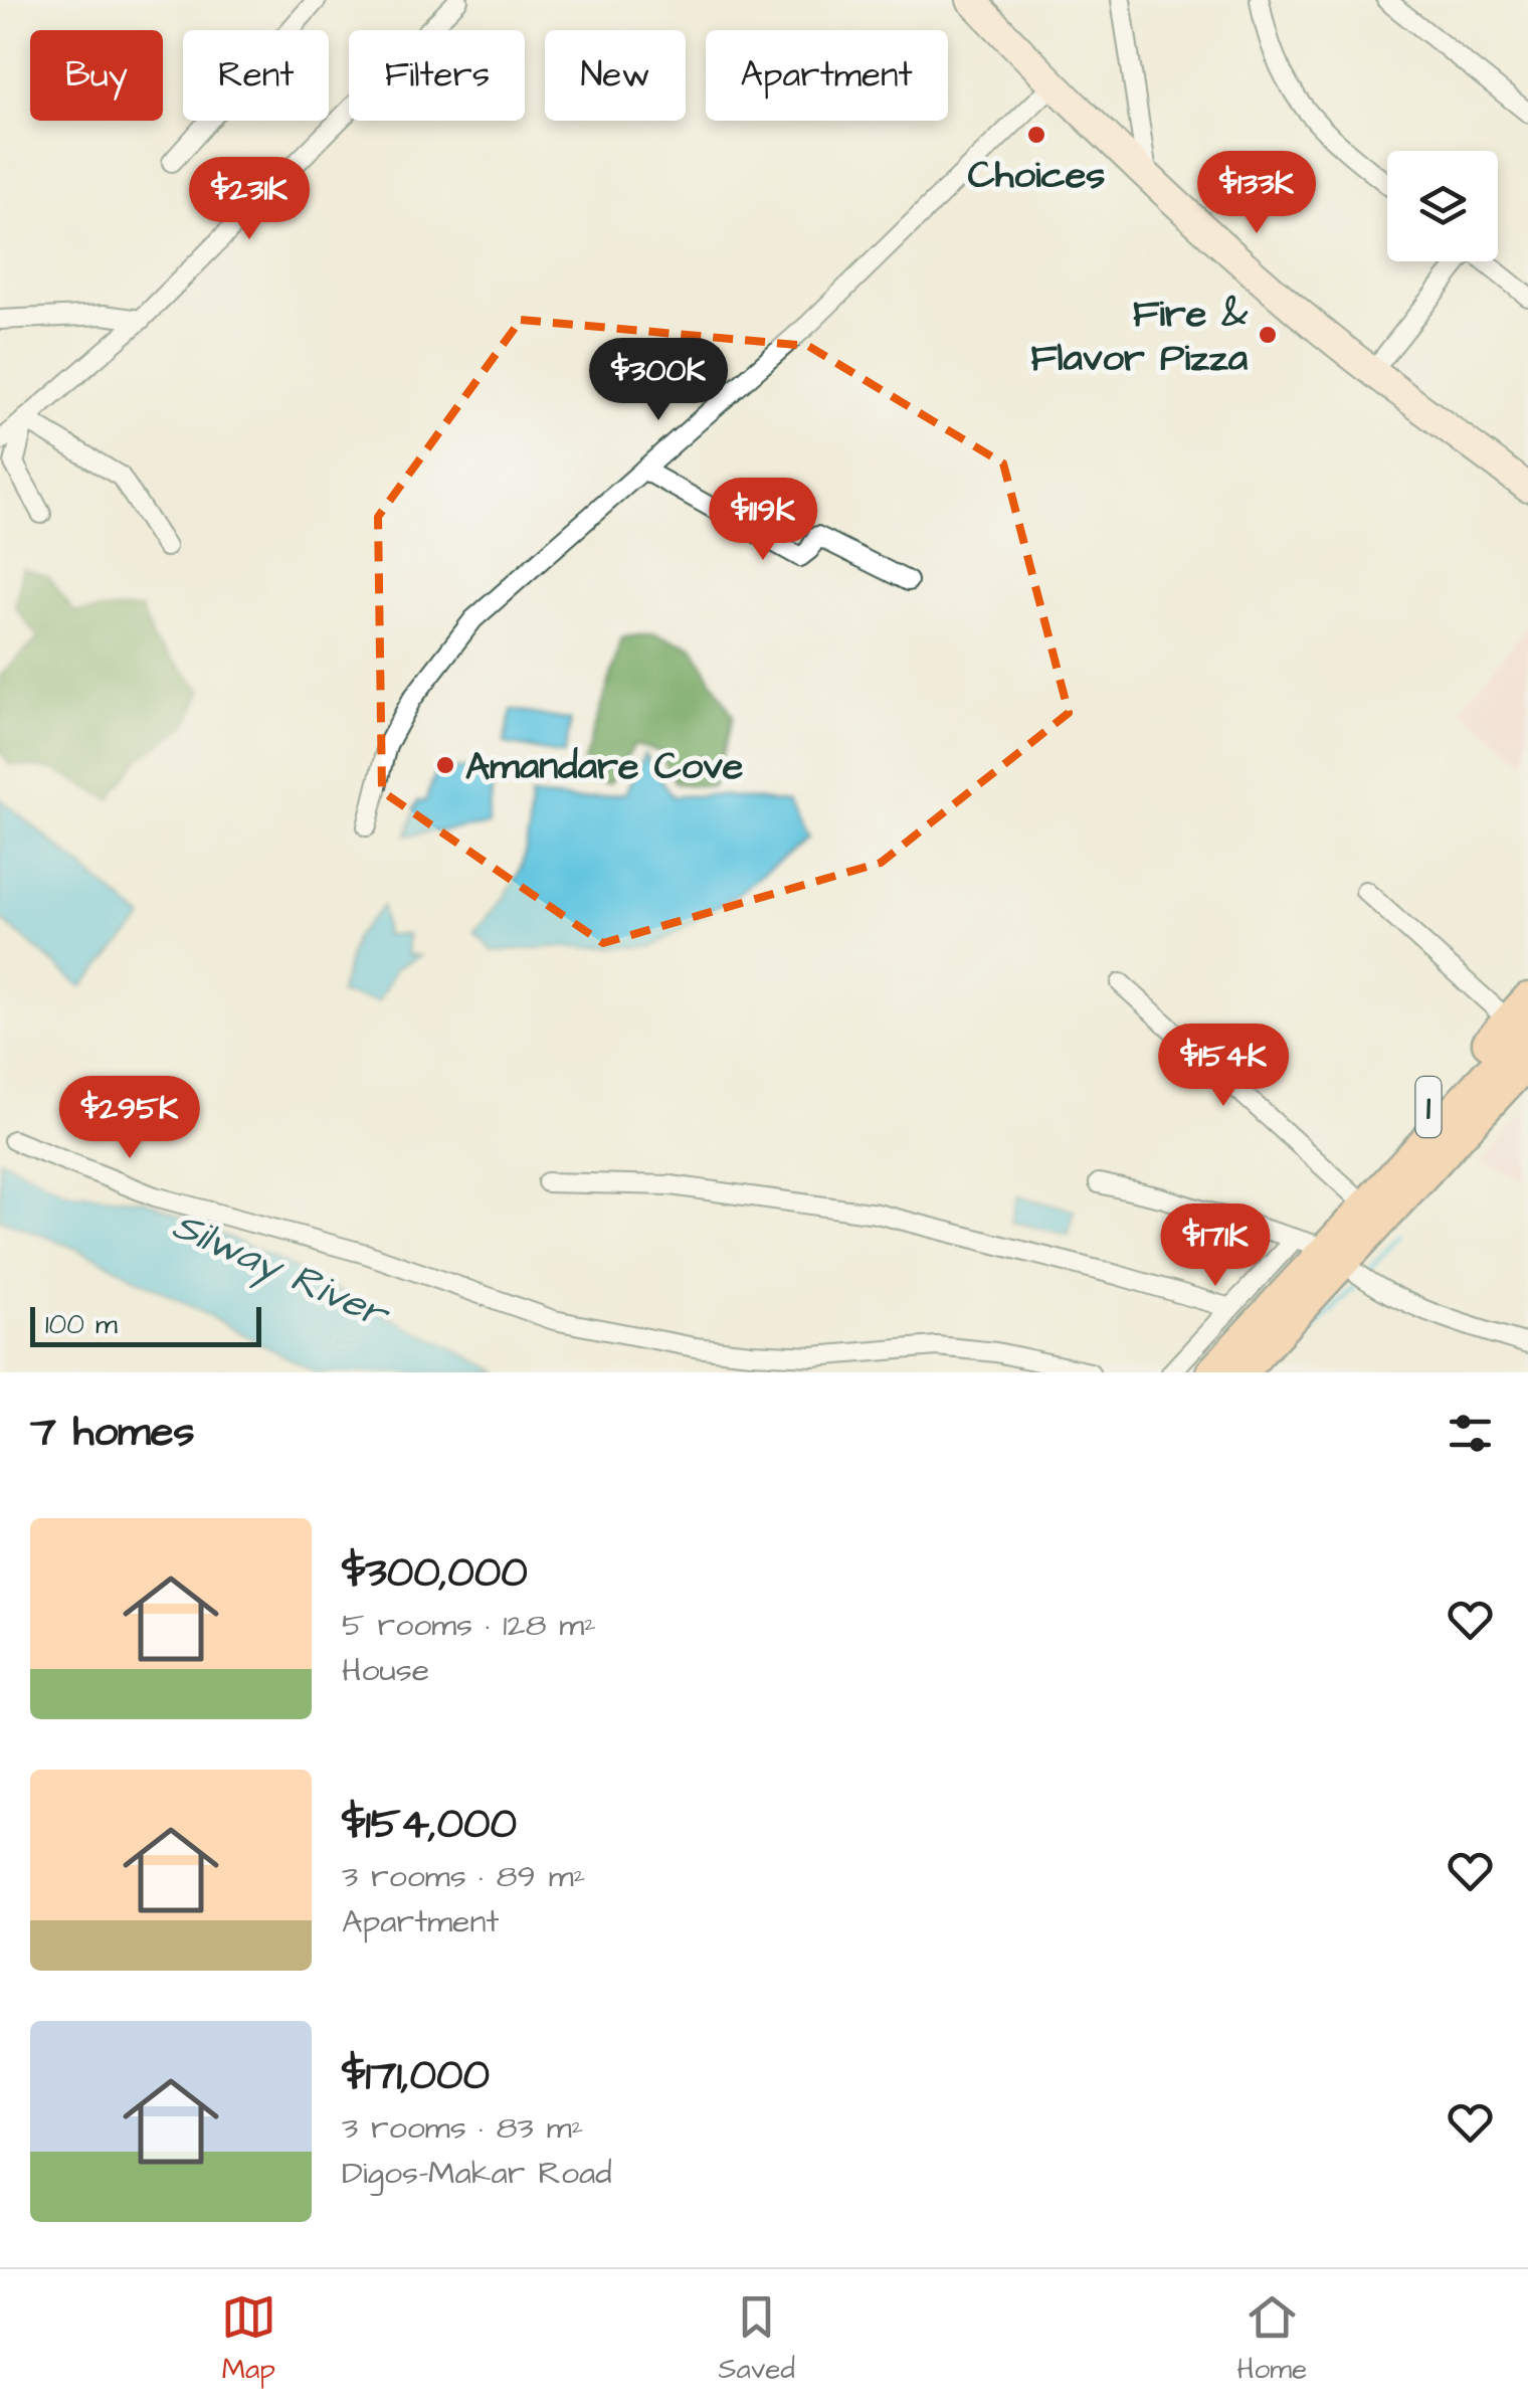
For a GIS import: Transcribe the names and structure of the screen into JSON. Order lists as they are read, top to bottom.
{
  "streets": {
    "main road": ["1"]
  },
  "water": ["Silway River"],
  "places": ["Choices", "Fire & Flavor Pizza", "Amandare Cove"],
  "scale_bar": "100 m",
  "page": {
    "chip": [
      "Buy",
      "Rent",
      "Filters",
      "New",
      "Apartment"
    ],
    "price": [
      "$133K",
      "$231K",
      "$300K",
      "$119K",
      "$154K",
      "$295K",
      "$171K"
    ],
    "scale": "100 m",
    "heading": "7 homes",
    "list": [
      {
        "name": "$300,000",
        "note": "5 rooms · 128 m² · House"
      },
      {
        "name": "$154,000",
        "note": "3 rooms · 89 m² · Apartment"
      },
      {
        "name": "$171,000",
        "note": "3 rooms · 83 m² · Digos-Makar Road"
      }
    ],
    "tabs": ["Map", "Saved", "Home"]
  }
}
